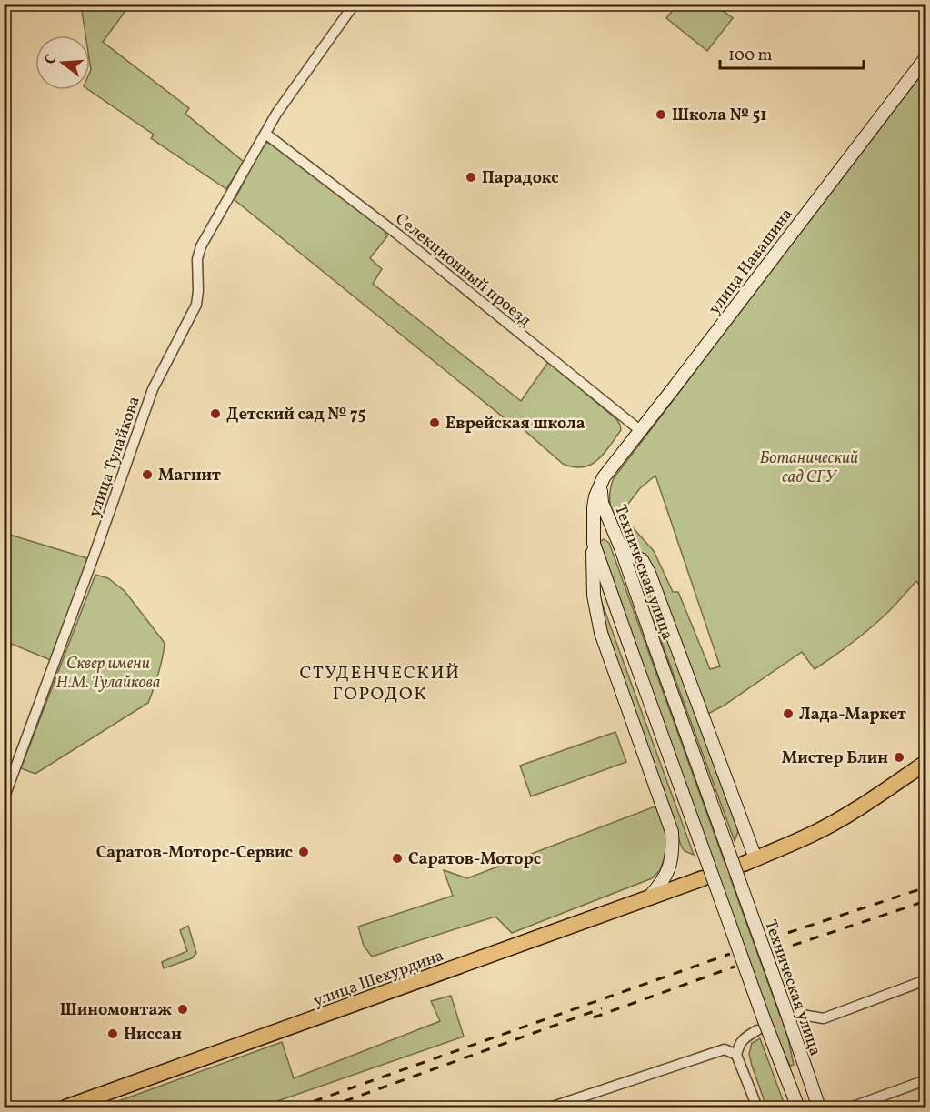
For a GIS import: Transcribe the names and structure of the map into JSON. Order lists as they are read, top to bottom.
{
  "streets": {
    "main road": ["улица Навашина", "Техническая улица", "улица Шехурдина"],
    "street": ["Селекционный проезд", "улица Тулайкова"]
  },
  "crossings": [
    ["улица Навашина", "Селекционный проезд"],
    ["улица Навашина", "Техническая улица"],
    ["Селекционный проезд", "улица Тулайкова"]
  ],
  "districts": ["СТУДЕНЧЕСКИЙ ГОРОДОК"],
  "parks": ["Ботанический сад СГУ", "Сквер имени Н.М. Тулайкова"],
  "places": [
    "Школа № 51",
    "Парадокс",
    "Детский сад № 75",
    "Еврейская школа",
    "Магнит",
    "Лада-Маркет",
    "Мистер Блин",
    "Саратов-Моторс-Сервис",
    "Саратов-Моторс",
    "Шиномонтаж",
    "Ниссан"
  ],
  "scale_bar": "100 m",
  "north": "left"
}
